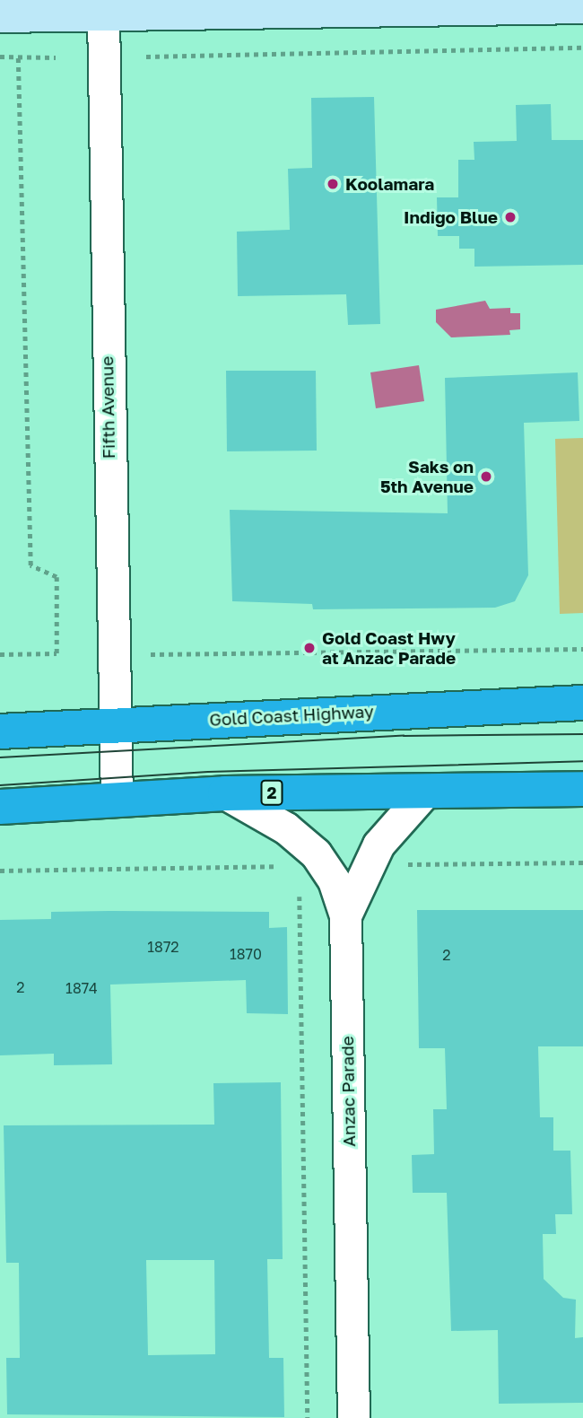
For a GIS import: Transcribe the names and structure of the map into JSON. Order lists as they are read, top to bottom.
{
  "streets": {
    "highway": ["Gold Coast Highway", "2"],
    "street": ["Fifth Avenue", "Anzac Parade"]
  },
  "crossings": [
    ["Fifth Avenue", "Gold Coast Highway"],
    ["Fifth Avenue", "2"],
    ["2", "Anzac Parade"]
  ],
  "places": [
    "Koolamara",
    "Indigo Blue",
    "Saks on 5th Avenue",
    "Gold Coast Hwy at Anzac Parade"
  ],
  "house_numbers": [
    "1872",
    "1870",
    "2",
    "2",
    "1874"
  ]
}
